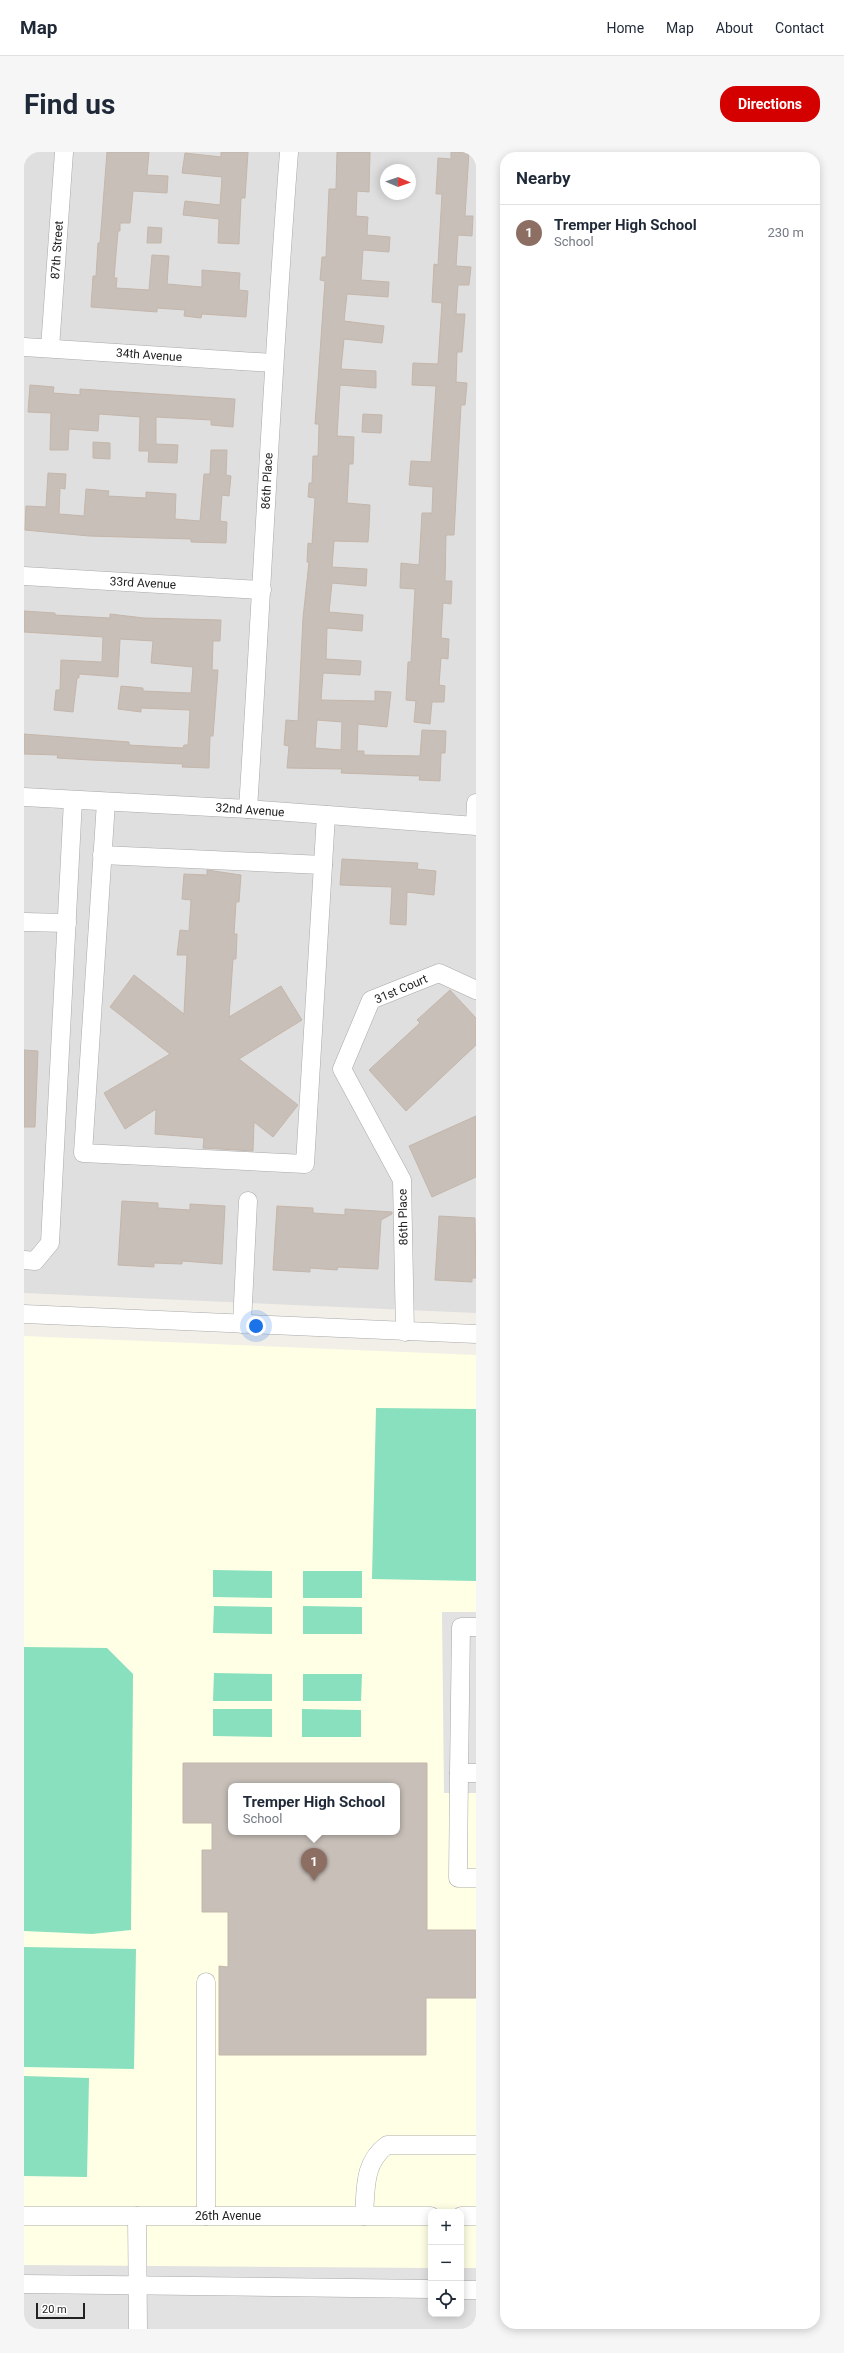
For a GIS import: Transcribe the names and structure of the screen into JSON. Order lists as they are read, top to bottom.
{
  "streets": {
    "street": [
      "87th Street",
      "34th Avenue",
      "86th Place",
      "33rd Avenue",
      "32nd Avenue",
      "31st Court",
      "26th Avenue"
    ]
  },
  "crossings": [
    ["87th Street", "34th Avenue"],
    ["34th Avenue", "86th Place"],
    ["86th Place", "33rd Avenue"],
    ["86th Place", "32nd Avenue"],
    ["86th Place", "31st Court"]
  ],
  "scale_bar": "20 m",
  "north": "right",
  "page": {
    "header": "Map",
    "nav": [
      "Home",
      "Map",
      "About",
      "Contact"
    ],
    "buttons": "Directions",
    "title": "Find us",
    "heading": "Nearby",
    "list": [
      {
        "mark": "1",
        "name": "Tremper High School",
        "note": "School",
        "value": "230 m"
      }
    ],
    "popup": ["Tremper High School", "School"],
    "pins": "1",
    "map_buttons": ["+", "−"],
    "scale": "20 m"
  }
}
